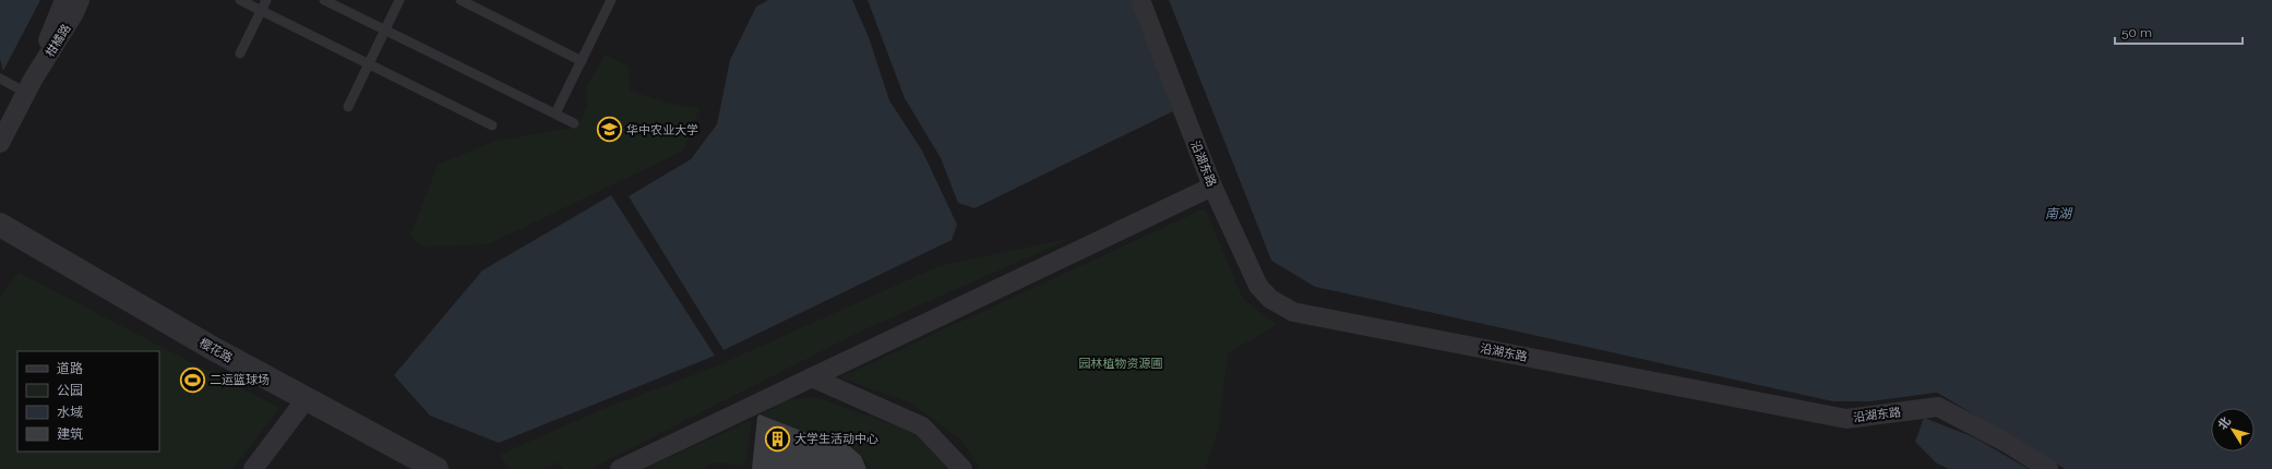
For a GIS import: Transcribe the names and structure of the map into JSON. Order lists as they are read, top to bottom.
{
  "streets": {
    "street": ["柑橘路", "沿湖东路", "樱花路"]
  },
  "water": ["南湖"],
  "parks": ["园林植物资源圃"],
  "places": {
    "school or university": ["华中农业大学"],
    "sports": ["二运篮球场"],
    "building": ["大学生活动中心"]
  },
  "legend": [
    "道路",
    "公园",
    "水域",
    "建筑"
  ],
  "scale_bar": "50 m",
  "north": "top left"
}
